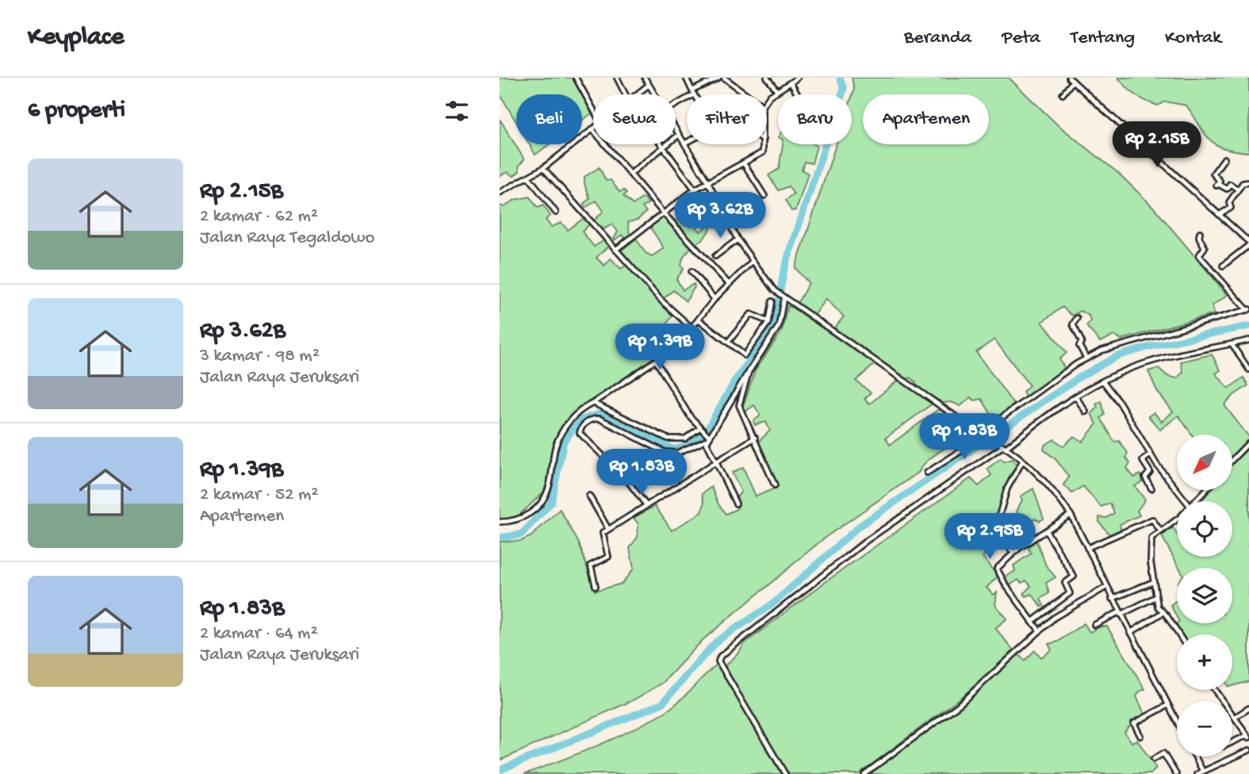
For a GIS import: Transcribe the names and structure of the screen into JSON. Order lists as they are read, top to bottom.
{
  "north": "bottom left",
  "page": {
    "header": "Keyplace",
    "nav": [
      "Beranda",
      "Peta",
      "Tentang",
      "Kontak"
    ],
    "heading": "6 properti",
    "chip": [
      "Beli",
      "Sewa",
      "Filter",
      "Baru",
      "Apartemen"
    ],
    "price": [
      "Rp 2.15B",
      "Rp 3.62B",
      "Rp 1.39B",
      "Rp 1.83B",
      "Rp 1.83B",
      "Rp 2.95B"
    ],
    "list": [
      {
        "name": "Rp 2.15B",
        "note": "2 kamar · 62 m² · Jalan Raya Tegaldowo"
      },
      {
        "name": "Rp 3.62B",
        "note": "3 kamar · 98 m² · Jalan Raya Jeruksari"
      },
      {
        "name": "Rp 1.39B",
        "note": "2 kamar · 52 m² · Apartemen"
      },
      {
        "name": "Rp 1.83B",
        "note": "2 kamar · 64 m² · Jalan Raya Jeruksari"
      }
    ],
    "map_buttons": ["+", "−"]
  }
}
